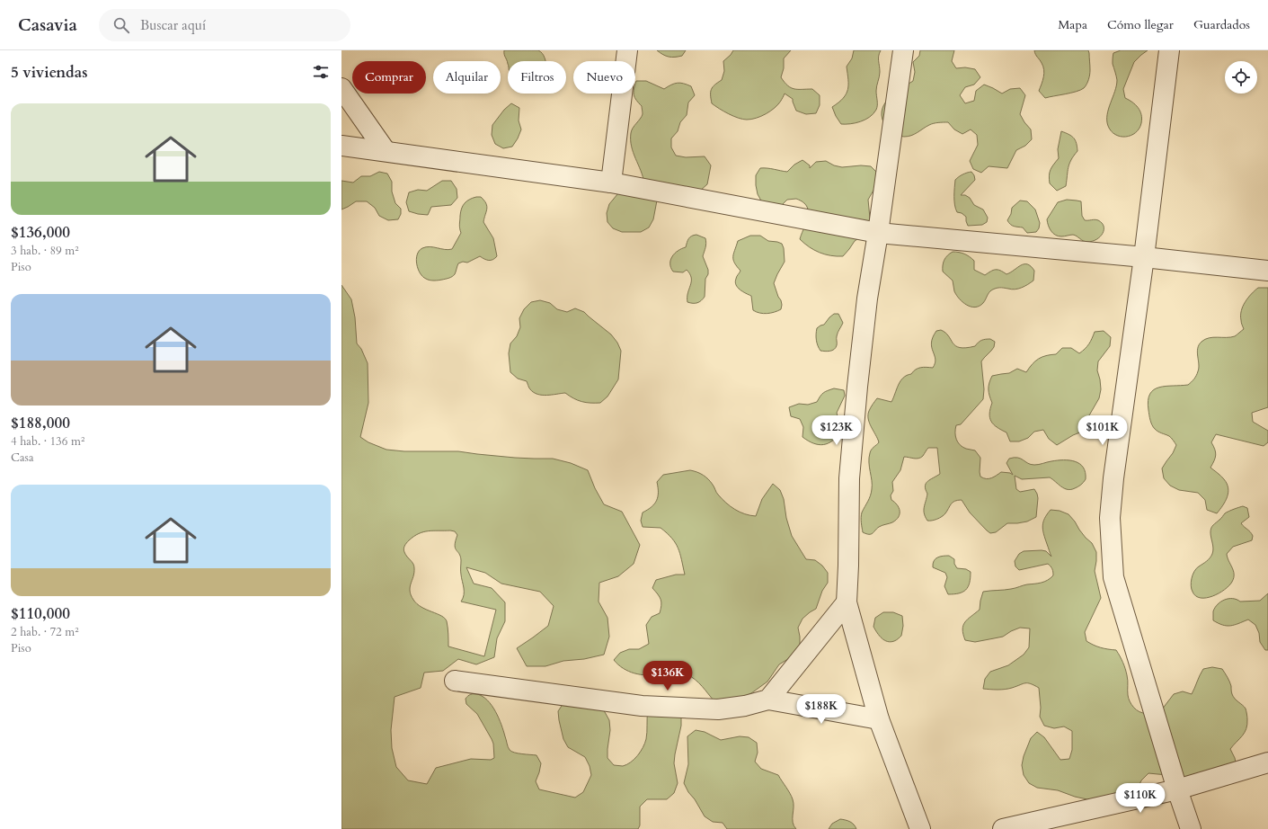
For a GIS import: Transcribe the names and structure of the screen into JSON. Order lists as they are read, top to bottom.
{
  "page": {
    "header": "Casavia",
    "search": "Buscar aquí",
    "nav": ["Mapa", "Cómo llegar", "Guardados"],
    "heading": "5 viviendas",
    "chip": [
      "Comprar",
      "Alquilar",
      "Filtros",
      "Nuevo"
    ],
    "list": [
      {
        "name": "$136,000",
        "note": "3 hab. · 89 m² · Piso"
      },
      {
        "name": "$188,000",
        "note": "4 hab. · 136 m² · Casa"
      },
      {
        "name": "$110,000",
        "note": "2 hab. · 72 m² · Piso"
      }
    ],
    "price": [
      "$123K",
      "$101K",
      "$136K",
      "$188K",
      "$110K"
    ]
  }
}
